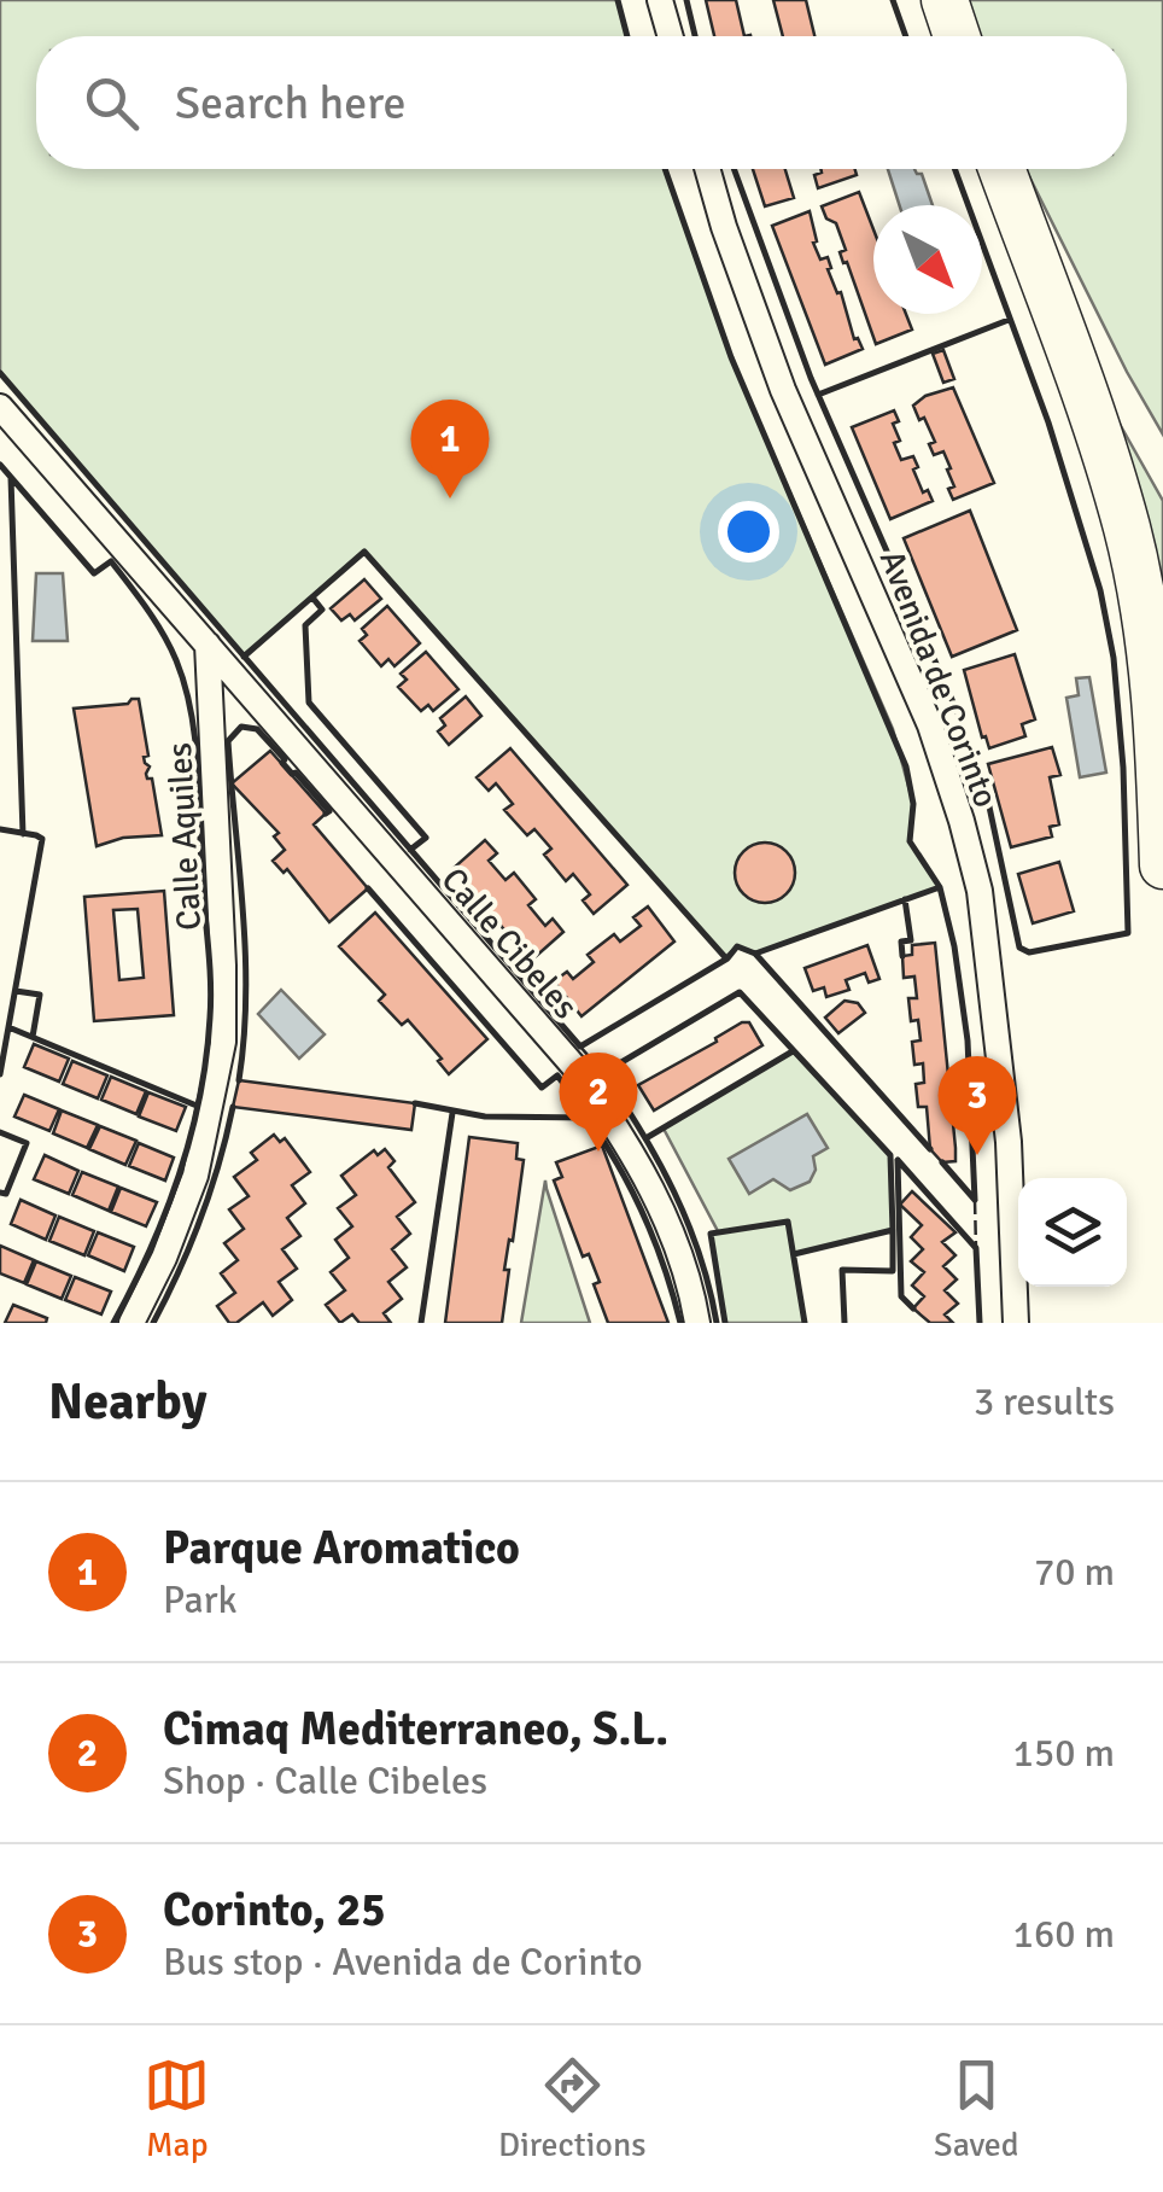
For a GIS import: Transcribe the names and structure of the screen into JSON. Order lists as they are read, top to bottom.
{
  "streets": {
    "street": ["Avenida de Corinto", "Calle Aquiles", "Calle Cibeles"]
  },
  "crossings": [
    ["Calle Aquiles", "Calle Cibeles"]
  ],
  "north": "bottom right",
  "page": {
    "search": "Search here",
    "pins": ["1", "2", "3"],
    "heading": ["Nearby", "3 results"],
    "list": [
      {
        "mark": "1",
        "name": "Parque Aromatico",
        "note": "Park",
        "value": "70 m"
      },
      {
        "mark": "2",
        "name": "Cimaq Mediterraneo, S.L.",
        "note": "Shop · Calle Cibeles",
        "value": "150 m"
      },
      {
        "mark": "3",
        "name": "Corinto, 25",
        "note": "Bus stop · Avenida de Corinto",
        "value": "160 m"
      }
    ],
    "nav": ["Map", "Directions", "Saved"]
  }
}
